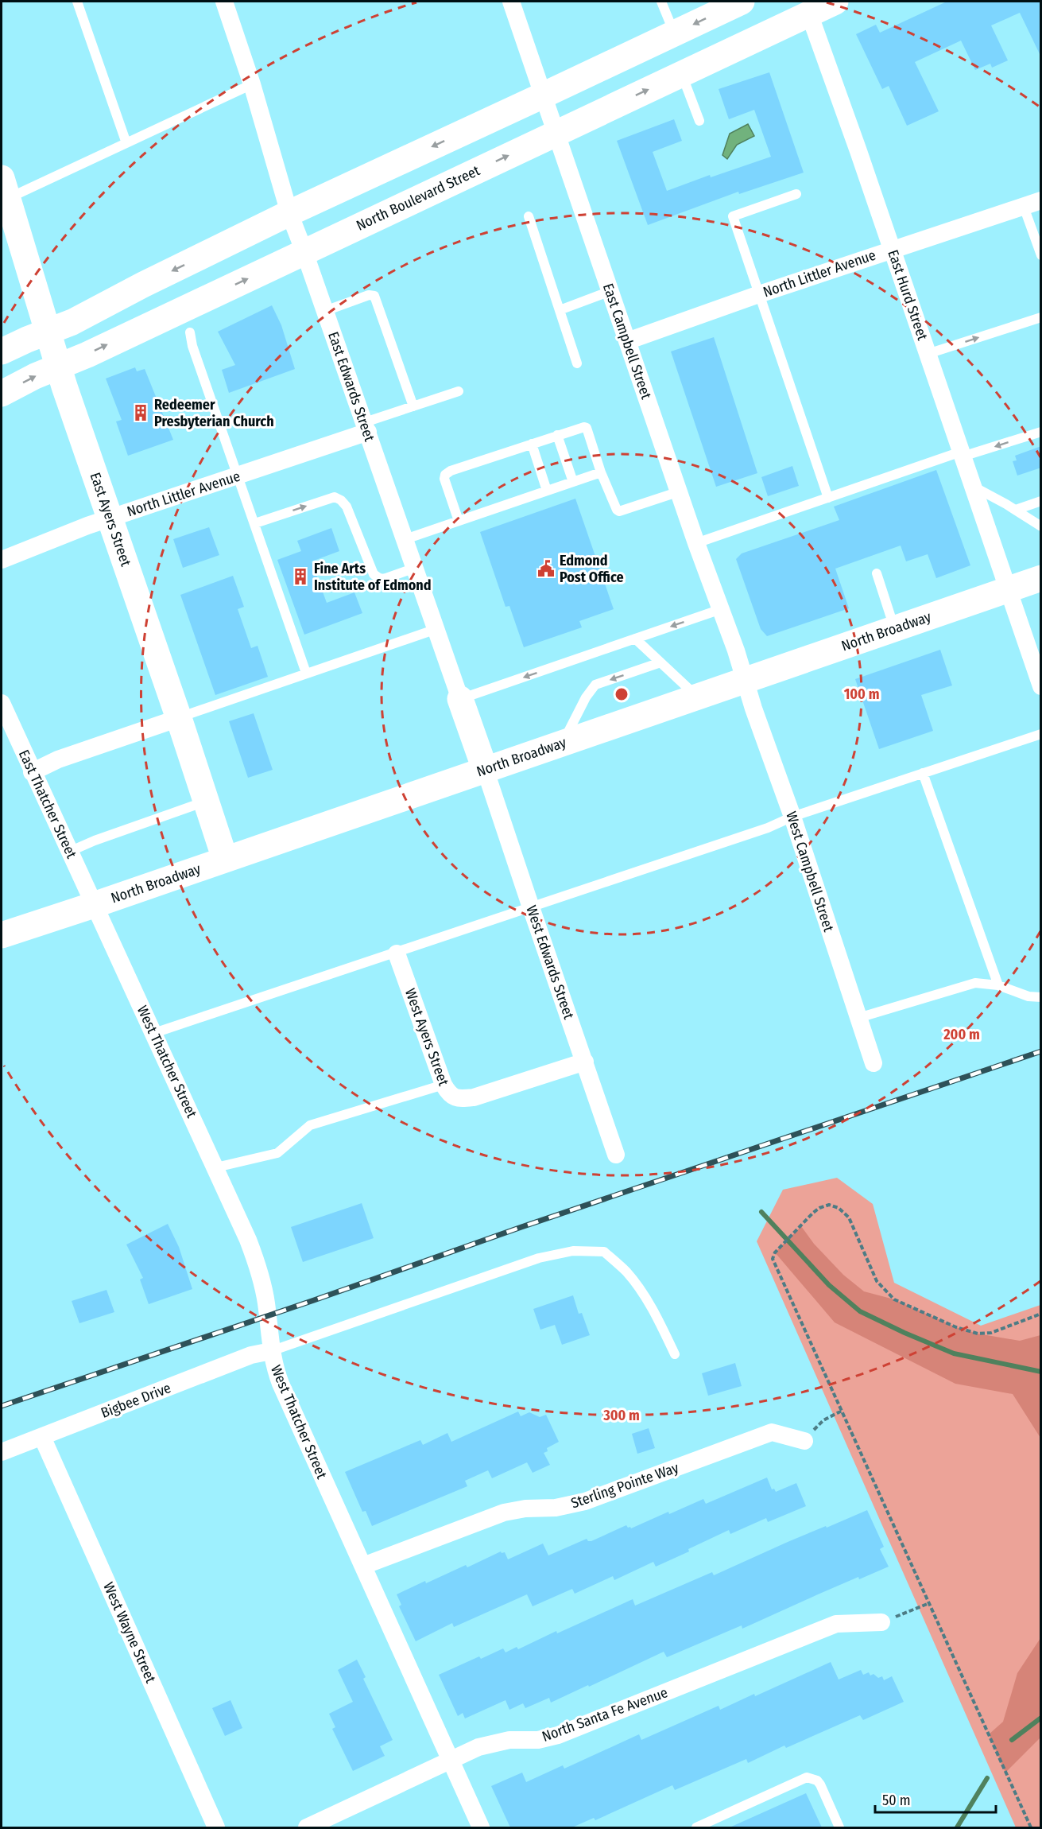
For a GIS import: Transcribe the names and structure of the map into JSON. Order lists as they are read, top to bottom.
{
  "streets": {
    "main road": [
      "North Boulevard Street",
      "East Edwards Street",
      "East Ayers Street",
      "North Broadway"
    ],
    "street": [
      "North Littler Avenue",
      "East Hurd Street",
      "East Campbell Street",
      "East Thatcher Street",
      "West Campbell Street",
      "West Edwards Street",
      "West Ayers Street",
      "West Thatcher Street",
      "Bigbee Drive",
      "Sterling Pointe Way",
      "West Wayne Street",
      "North Santa Fe Avenue"
    ]
  },
  "crossings": [
    ["North Boulevard Street", "East Hurd Street"],
    ["North Boulevard Street", "East Campbell Street"],
    ["North Boulevard Street", "East Edwards Street"],
    ["North Boulevard Street", "East Ayers Street"],
    ["North Littler Avenue", "East Hurd Street"],
    ["North Littler Avenue", "East Campbell Street"],
    ["North Littler Avenue", "East Edwards Street"],
    ["North Littler Avenue", "East Ayers Street"],
    ["East Hurd Street", "North Broadway"],
    ["East Campbell Street", "North Broadway"],
    ["East Campbell Street", "West Campbell Street"],
    ["East Edwards Street", "North Broadway"],
    ["East Edwards Street", "West Edwards Street"],
    ["East Ayers Street", "North Broadway"],
    ["North Broadway", "East Thatcher Street"],
    ["North Broadway", "West Campbell Street"],
    ["North Broadway", "West Edwards Street"],
    ["North Broadway", "West Thatcher Street"],
    ["East Thatcher Street", "West Thatcher Street"],
    ["West Edwards Street", "West Ayers Street"],
    ["West Thatcher Street", "Bigbee Drive"],
    ["West Thatcher Street", "Sterling Pointe Way"],
    ["West Thatcher Street", "North Santa Fe Avenue"],
    ["Bigbee Drive", "West Wayne Street"]
  ],
  "places": {
    "building": ["Redeemer Presbyterian Church", "Fine Arts Institute of Edmond"],
    "public building": ["Edmond Post Office"]
  },
  "scale_bar": "50 m",
  "rings": ["100 m", "200 m", "300 m"]
}
